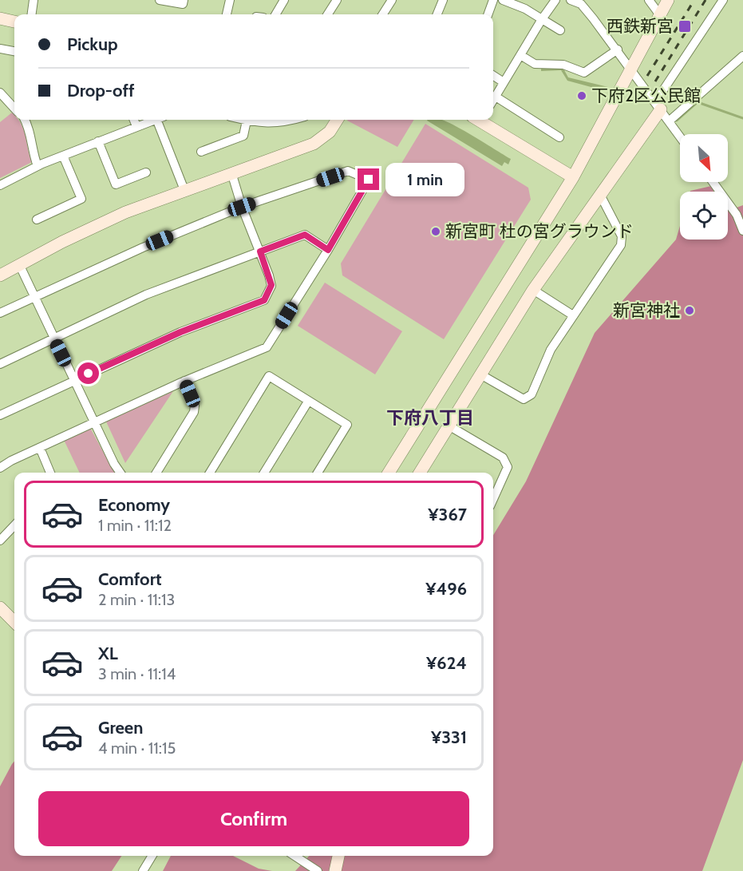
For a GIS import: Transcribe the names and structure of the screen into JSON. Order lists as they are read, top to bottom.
{
  "districts": ["下府八丁目"],
  "places": {
    "transit": ["西鉄新宮"],
    "other": ["下府2区公民館", "新宮町 杜の宮グラウンド", "新宮神社"]
  },
  "north": "bottom right",
  "page": {
    "banner": ["Pickup", "Drop-off"],
    "bubble": "1 min",
    "list": [
      {
        "name": "Economy",
        "note": "1 min · 11:12",
        "value": "¥367"
      },
      {
        "name": "Comfort",
        "note": "2 min · 11:13",
        "value": "¥496"
      },
      {
        "name": "XL",
        "note": "3 min · 11:14",
        "value": "¥624"
      },
      {
        "name": "Green",
        "note": "4 min · 11:15",
        "value": "¥331"
      }
    ],
    "buttons": "Confirm"
  }
}
